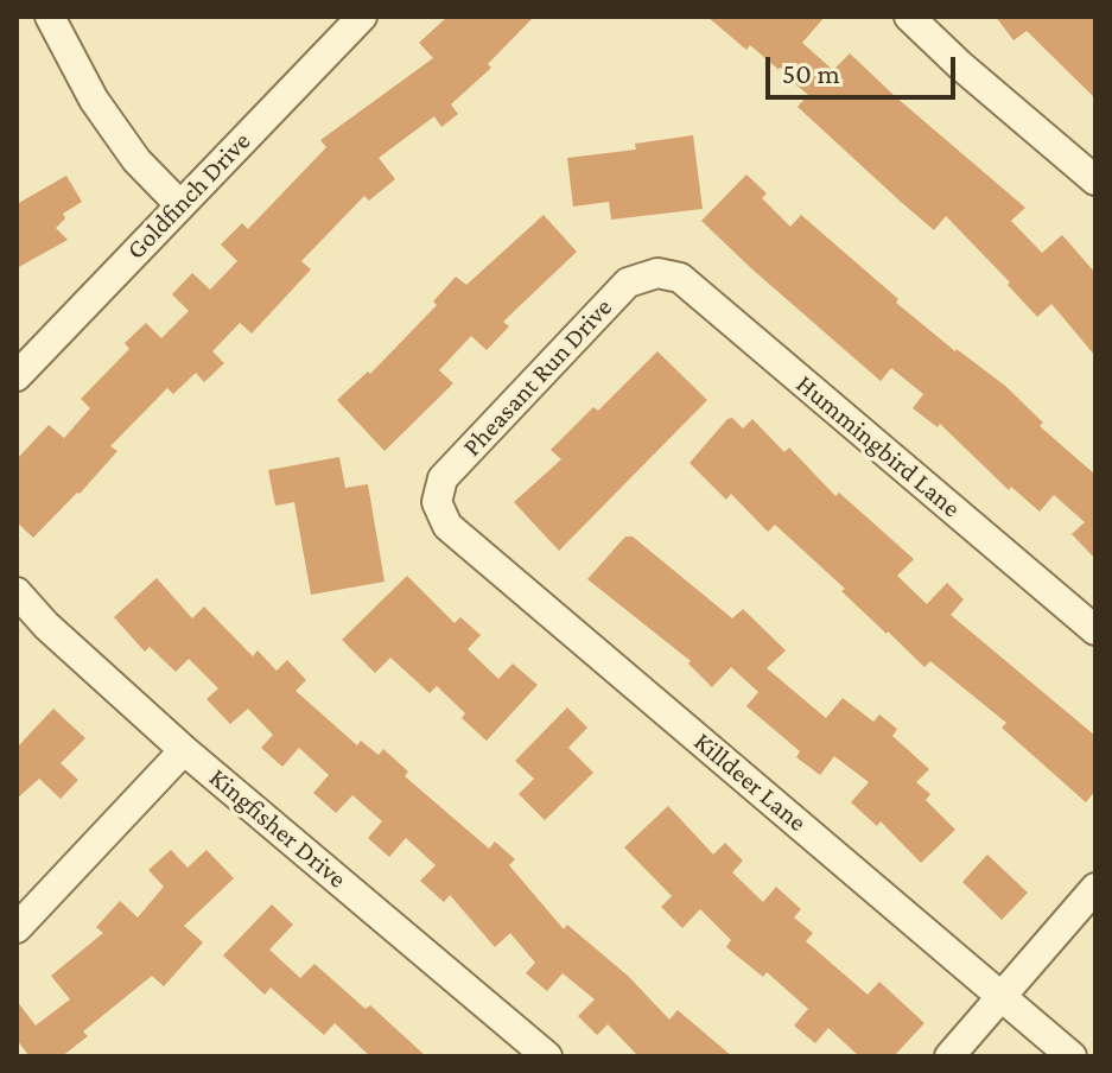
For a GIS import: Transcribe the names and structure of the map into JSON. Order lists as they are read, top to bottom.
{
  "streets": {
    "street": [
      "Goldfinch Drive",
      "Pheasant Run Drive",
      "Hummingbird Lane",
      "Killdeer Lane",
      "Kingfisher Drive"
    ]
  },
  "crossings": [
    ["Pheasant Run Drive", "Hummingbird Lane"],
    ["Pheasant Run Drive", "Killdeer Lane"]
  ],
  "scale_bar": "50 m"
}
